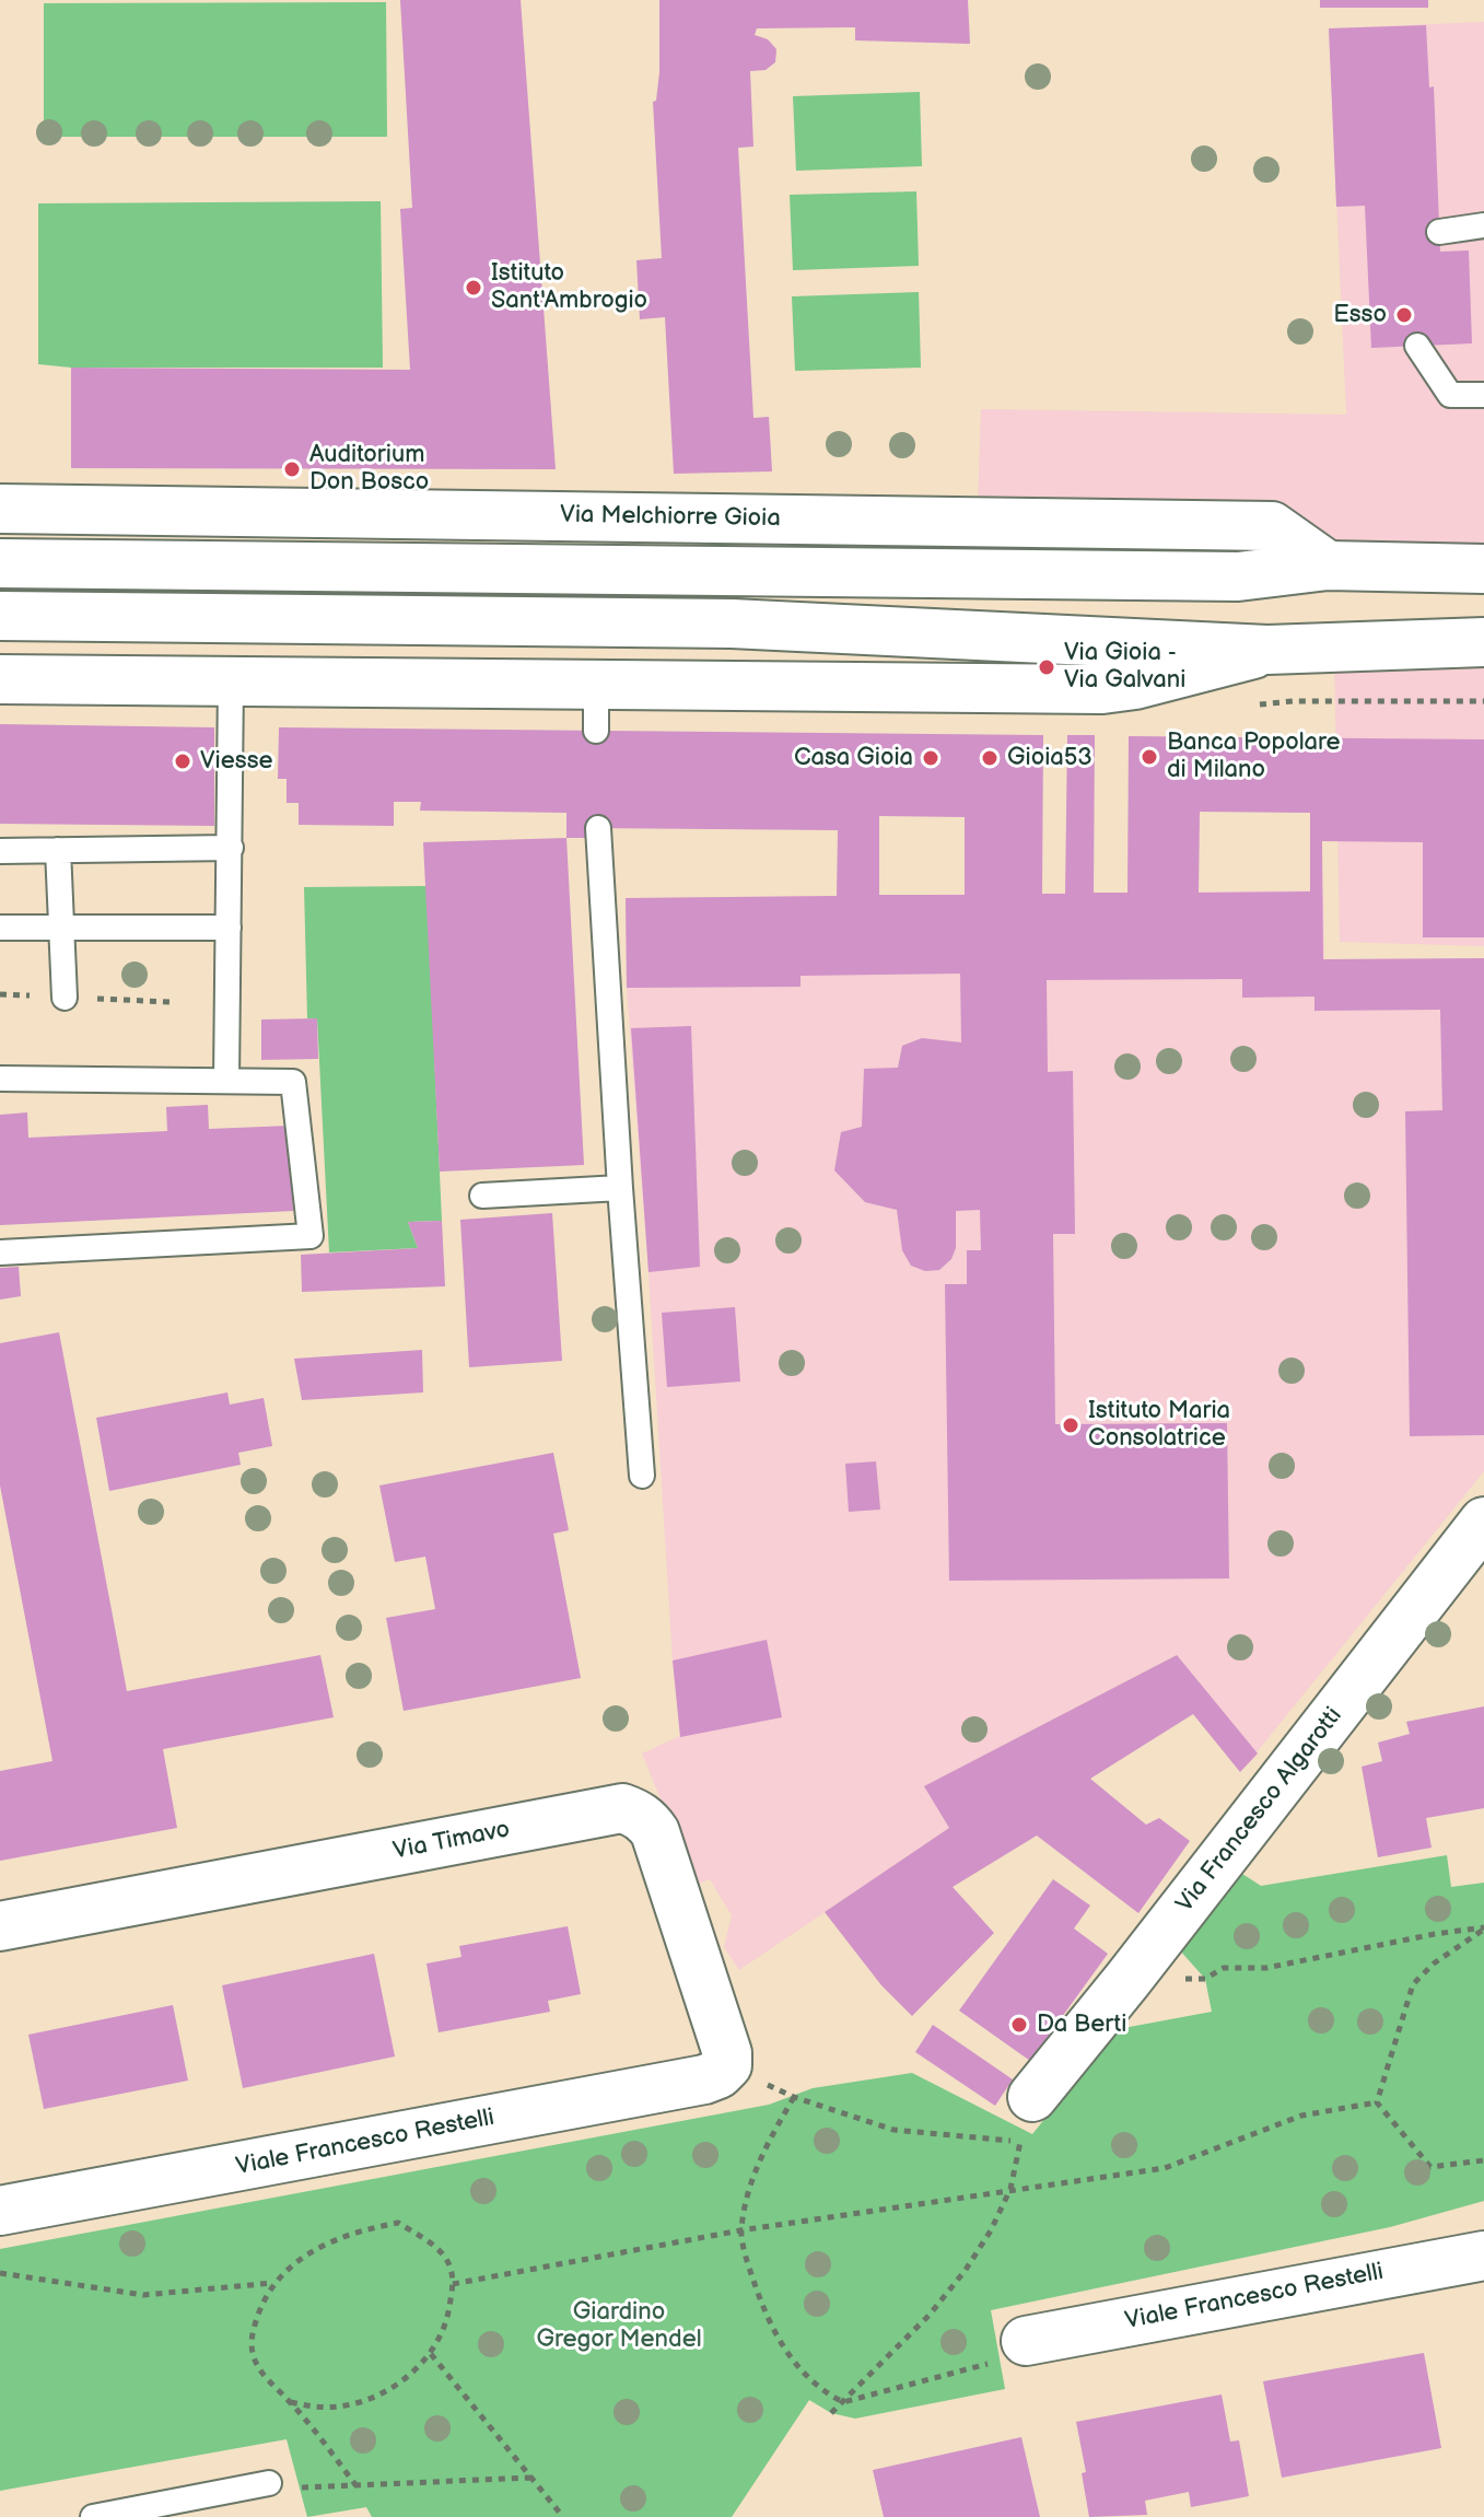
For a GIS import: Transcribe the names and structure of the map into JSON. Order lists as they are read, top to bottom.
{
  "streets": {
    "street": [
      "Via Melchiorre Gioia",
      "Via Francesco Algarotti",
      "Via Timavo",
      "Viale Francesco Restelli"
    ]
  },
  "crossings": [
    ["Via Timavo", "Viale Francesco Restelli"]
  ],
  "parks": ["Giardino Gregor Mendel"],
  "places": [
    "Istituto Sant'Ambrogio",
    "Esso",
    "Auditorium Don Bosco",
    "Via Gioia - Via Galvani",
    "Banca Popolare di Milano",
    "Casa Gioia",
    "Gioia53",
    "Viesse",
    "Istituto Maria Consolatrice",
    "Da Berti"
  ]
}
